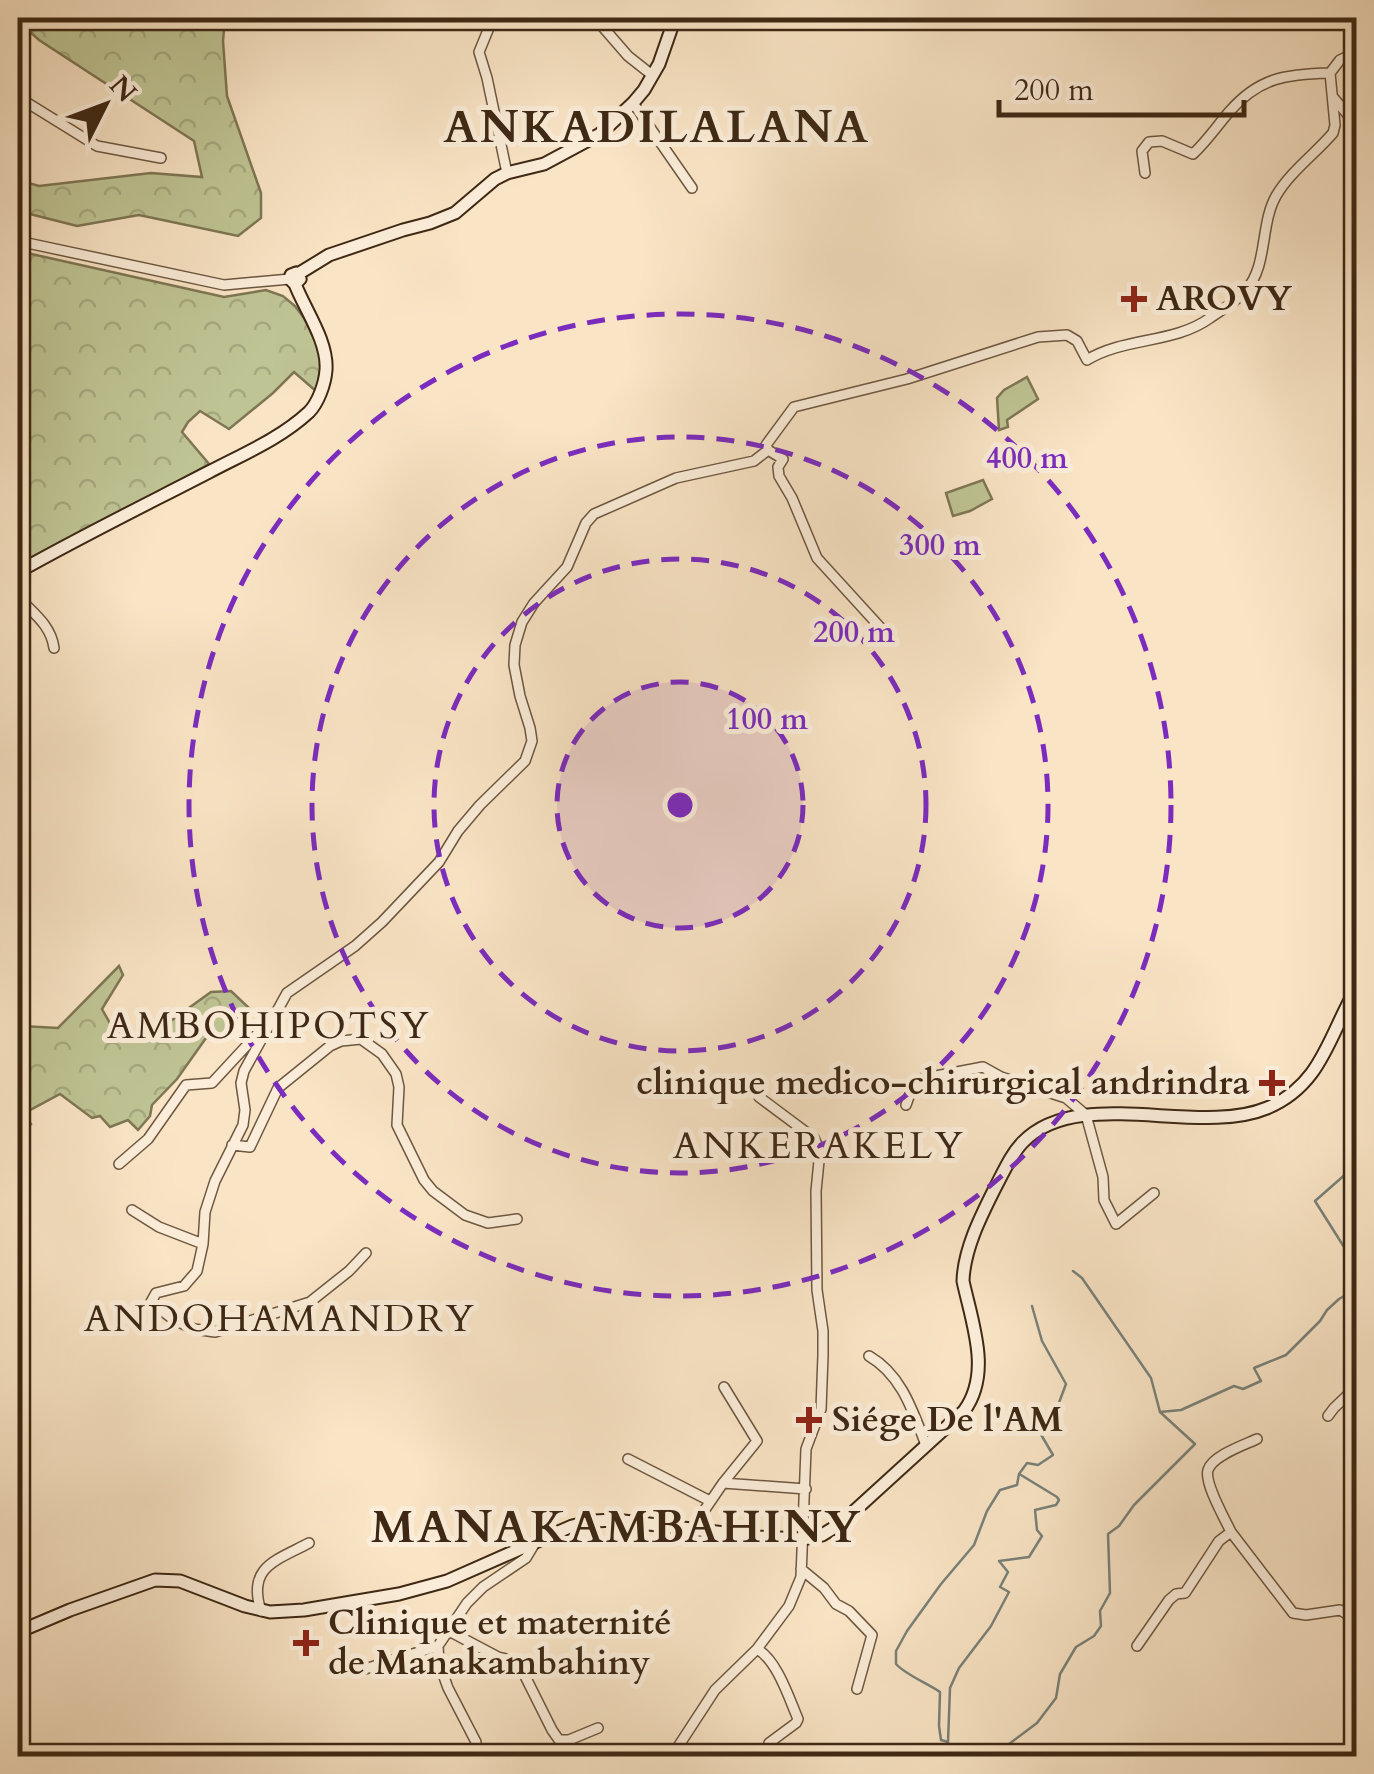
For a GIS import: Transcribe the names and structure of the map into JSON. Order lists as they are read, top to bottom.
{
  "districts": [
    "ANKADILALANA",
    "AMBOHIPOTSY",
    "ANKERAKELY",
    "ANDOHAMANDRY",
    "MANAKAMBAHINY"
  ],
  "places": {
    "health": [
      "AROVY",
      "clinique medico-chirurgical andrindra",
      "Siége De l'AM",
      "Clinique et maternité de Manakambahiny"
    ]
  },
  "scale_bar": "200 m",
  "north": "top right",
  "rings": [
    "400 m",
    "300 m",
    "200 m",
    "100 m"
  ]
}
